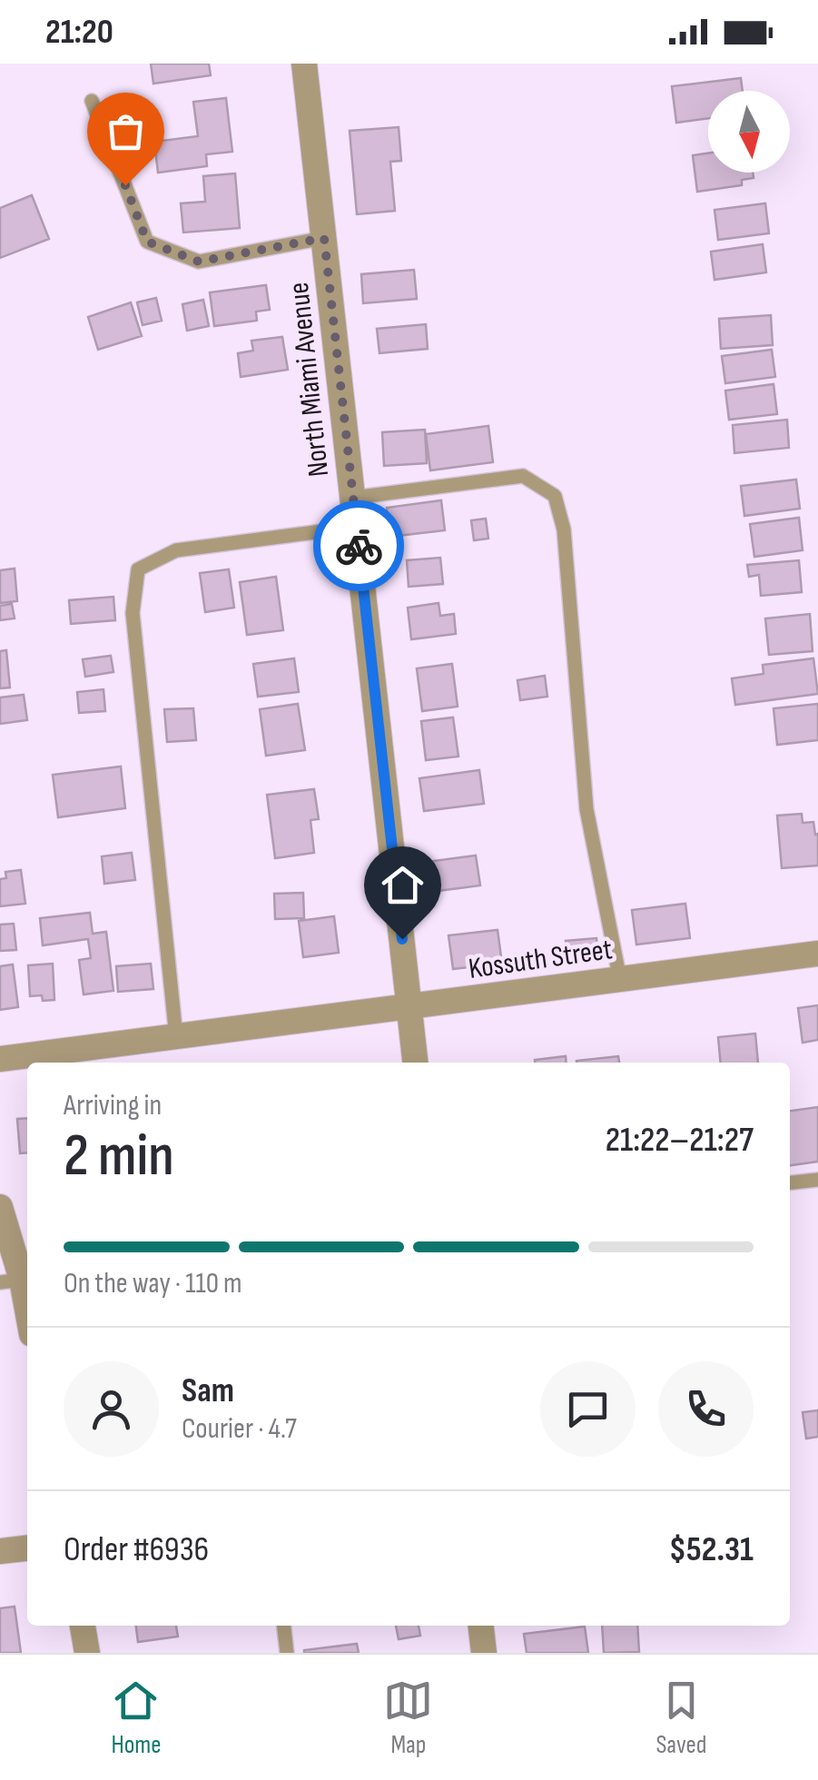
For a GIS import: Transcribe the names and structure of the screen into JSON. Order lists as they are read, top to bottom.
{
  "streets": {
    "street": ["North Miami Avenue", "Kossuth Street"]
  },
  "crossings": [
    ["North Miami Avenue", "Kossuth Street"]
  ],
  "north": "bottom",
  "page": {
    "status": "21:20",
    "heading": ["2 min", "Arriving in", "21:22–21:27"],
    "panel": [
      "Sam",
      "Courier · 4.7",
      "Order #6936",
      "$52.31"
    ],
    "bar": "On the way · 110 m",
    "tabs": ["Home", "Map", "Saved"]
  }
}
